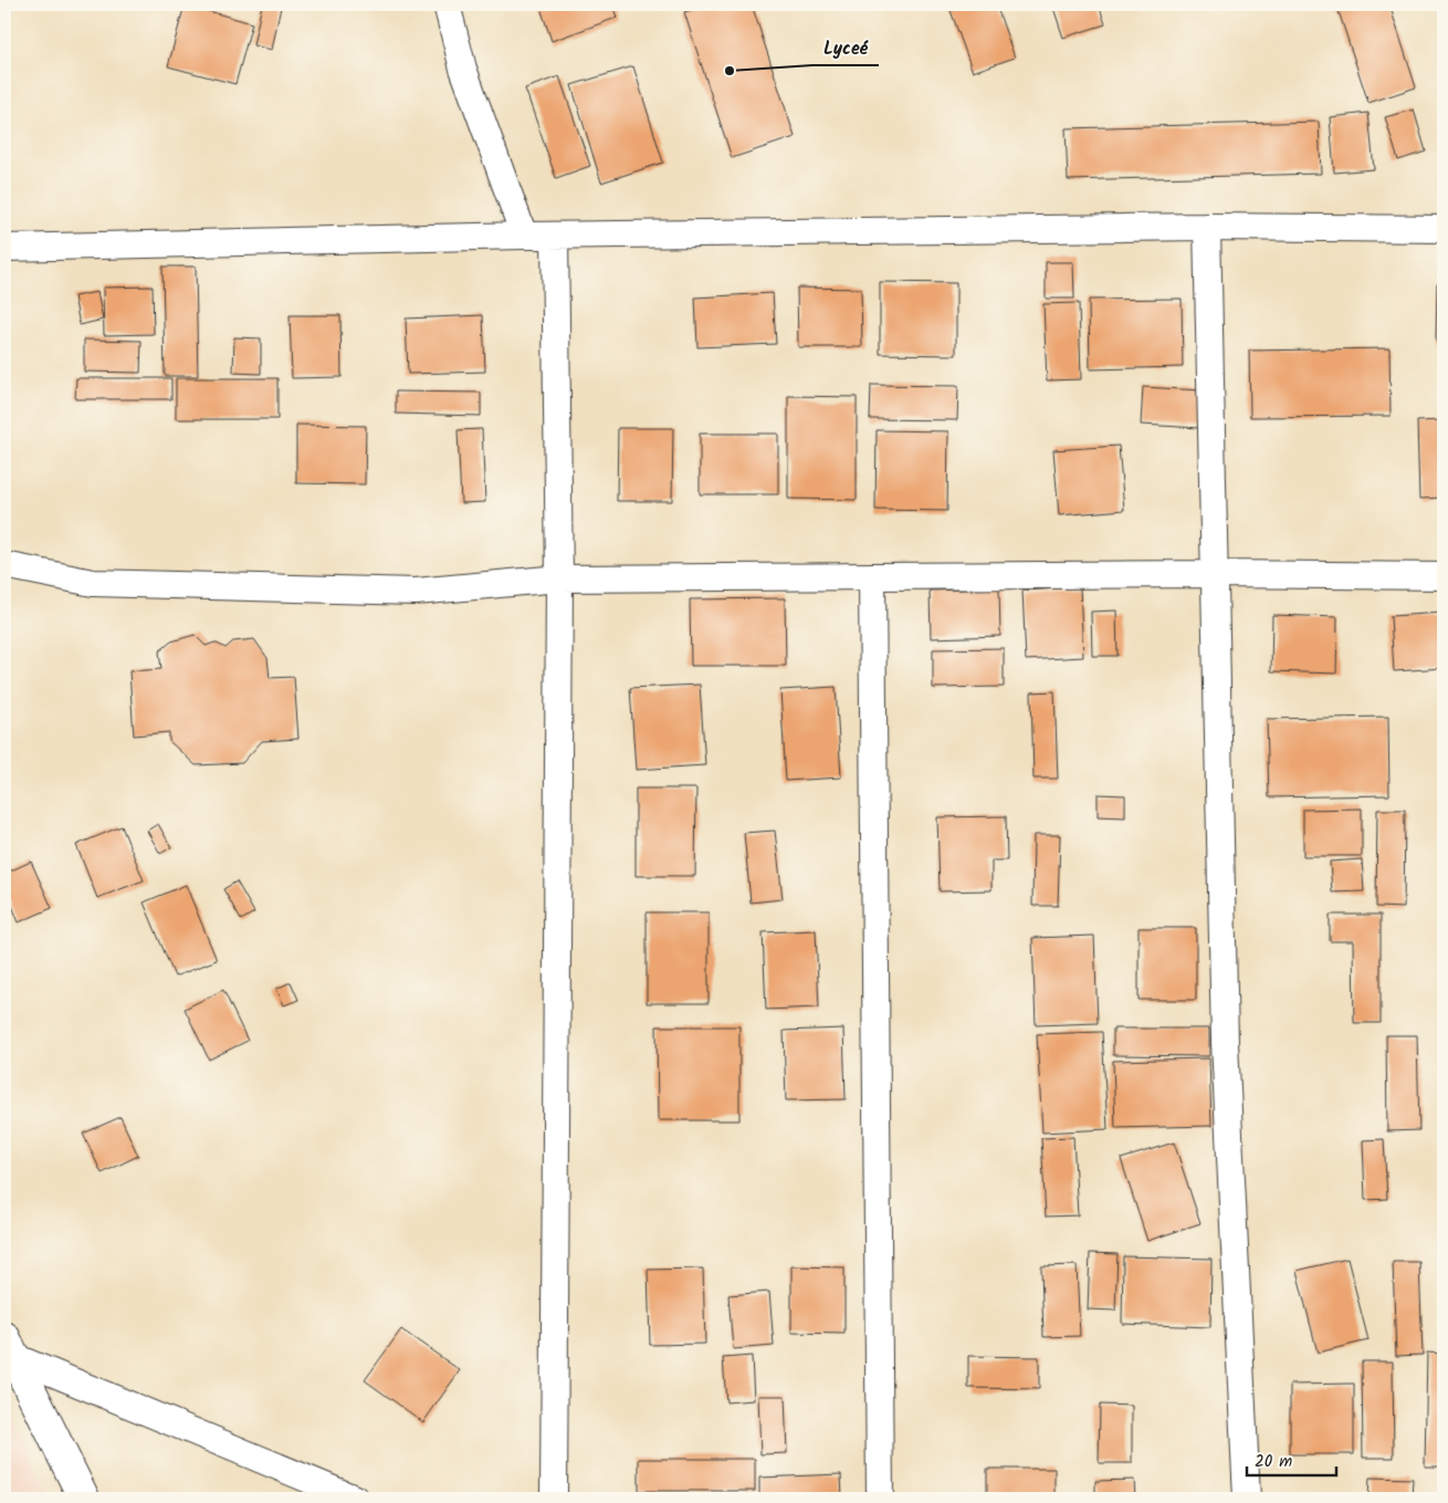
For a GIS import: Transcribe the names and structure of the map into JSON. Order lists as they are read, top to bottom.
{
  "places": ["Lyceé"],
  "scale_bar": "20 m"
}
